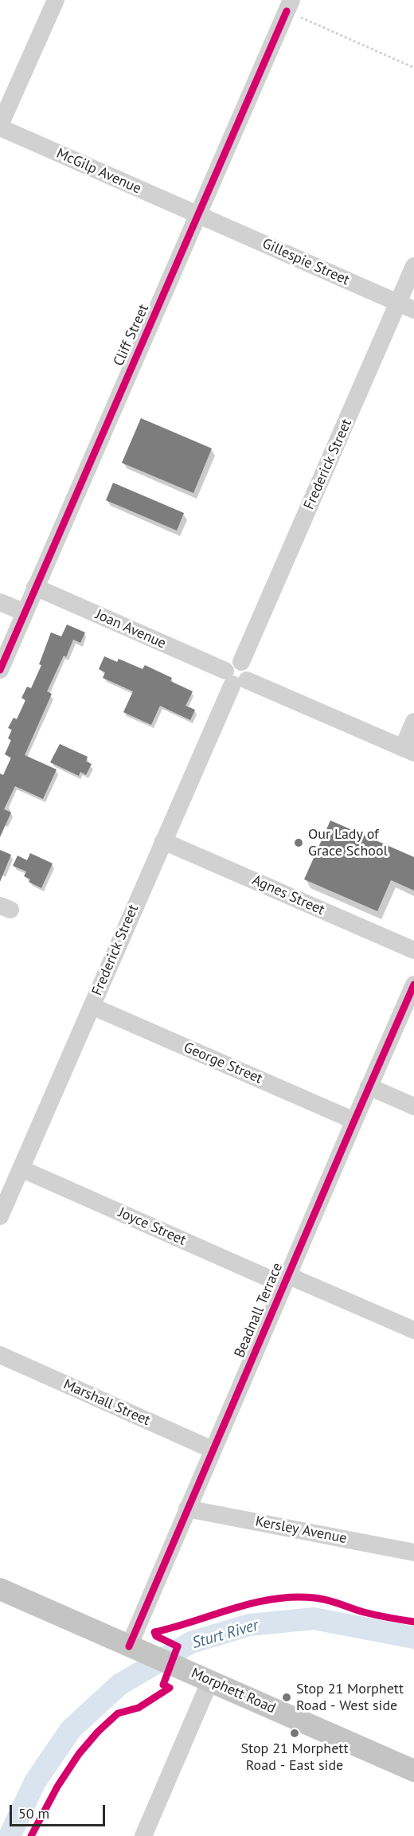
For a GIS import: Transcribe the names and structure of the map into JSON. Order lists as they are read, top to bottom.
{
  "streets": {
    "main road": ["Morphett Road"],
    "street": [
      "McGilp Avenue",
      "Gillespie Street",
      "Cliff Street",
      "Frederick Street",
      "Joan Avenue",
      "Agnes Street",
      "George Street",
      "Joyce Street",
      "Beadnall Terrace",
      "Marshall Street",
      "Kersley Avenue"
    ]
  },
  "crossings": [
    ["McGilp Avenue", "Gillespie Street"],
    ["McGilp Avenue", "Cliff Street"],
    ["Gillespie Street", "Cliff Street"],
    ["Gillespie Street", "Frederick Street"],
    ["Cliff Street", "Joan Avenue"],
    ["Frederick Street", "Joan Avenue"],
    ["Frederick Street", "Agnes Street"],
    ["Frederick Street", "George Street"],
    ["Frederick Street", "Joyce Street"],
    ["George Street", "Beadnall Terrace"],
    ["Joyce Street", "Beadnall Terrace"],
    ["Beadnall Terrace", "Marshall Street"],
    ["Beadnall Terrace", "Kersley Avenue"],
    ["Beadnall Terrace", "Morphett Road"]
  ],
  "water": ["Sturt River"],
  "places": ["Our Lady of Grace School", "Stop 21 Morphett Road - West side", "Stop 21 Morphett Road - East side"],
  "scale_bar": "50 m"
}
